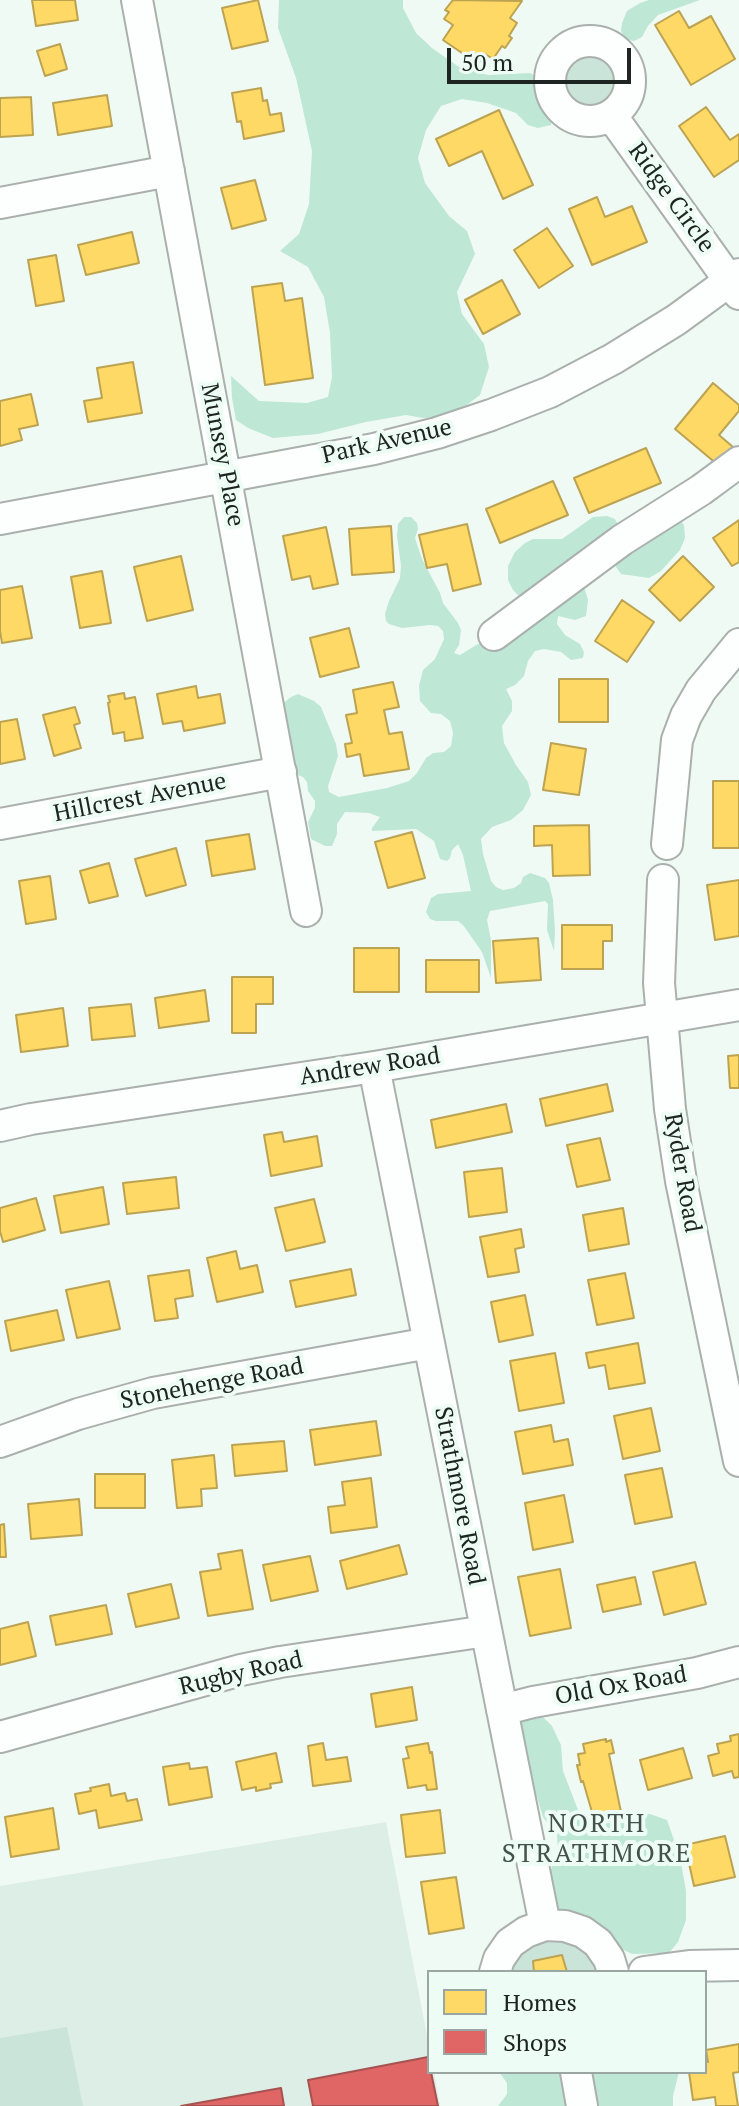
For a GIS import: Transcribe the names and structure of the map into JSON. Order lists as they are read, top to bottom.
{
  "streets": {
    "street": [
      "Ridge Circle",
      "Park Avenue",
      "Munsey Place",
      "Hillcrest Avenue",
      "Andrew Road",
      "Ryder Road",
      "Stonehenge Road",
      "Strathmore Road",
      "Rugby Road",
      "Old Ox Road"
    ]
  },
  "crossings": [
    ["Ridge Circle", "Park Avenue"],
    ["Park Avenue", "Munsey Place"],
    ["Munsey Place", "Hillcrest Avenue"],
    ["Andrew Road", "Ryder Road"],
    ["Andrew Road", "Strathmore Road"],
    ["Stonehenge Road", "Strathmore Road"],
    ["Strathmore Road", "Rugby Road"],
    ["Strathmore Road", "Old Ox Road"]
  ],
  "districts": ["NORTH STRATHMORE"],
  "legend": ["Homes", "Shops"],
  "scale_bar": "50 m"
}
